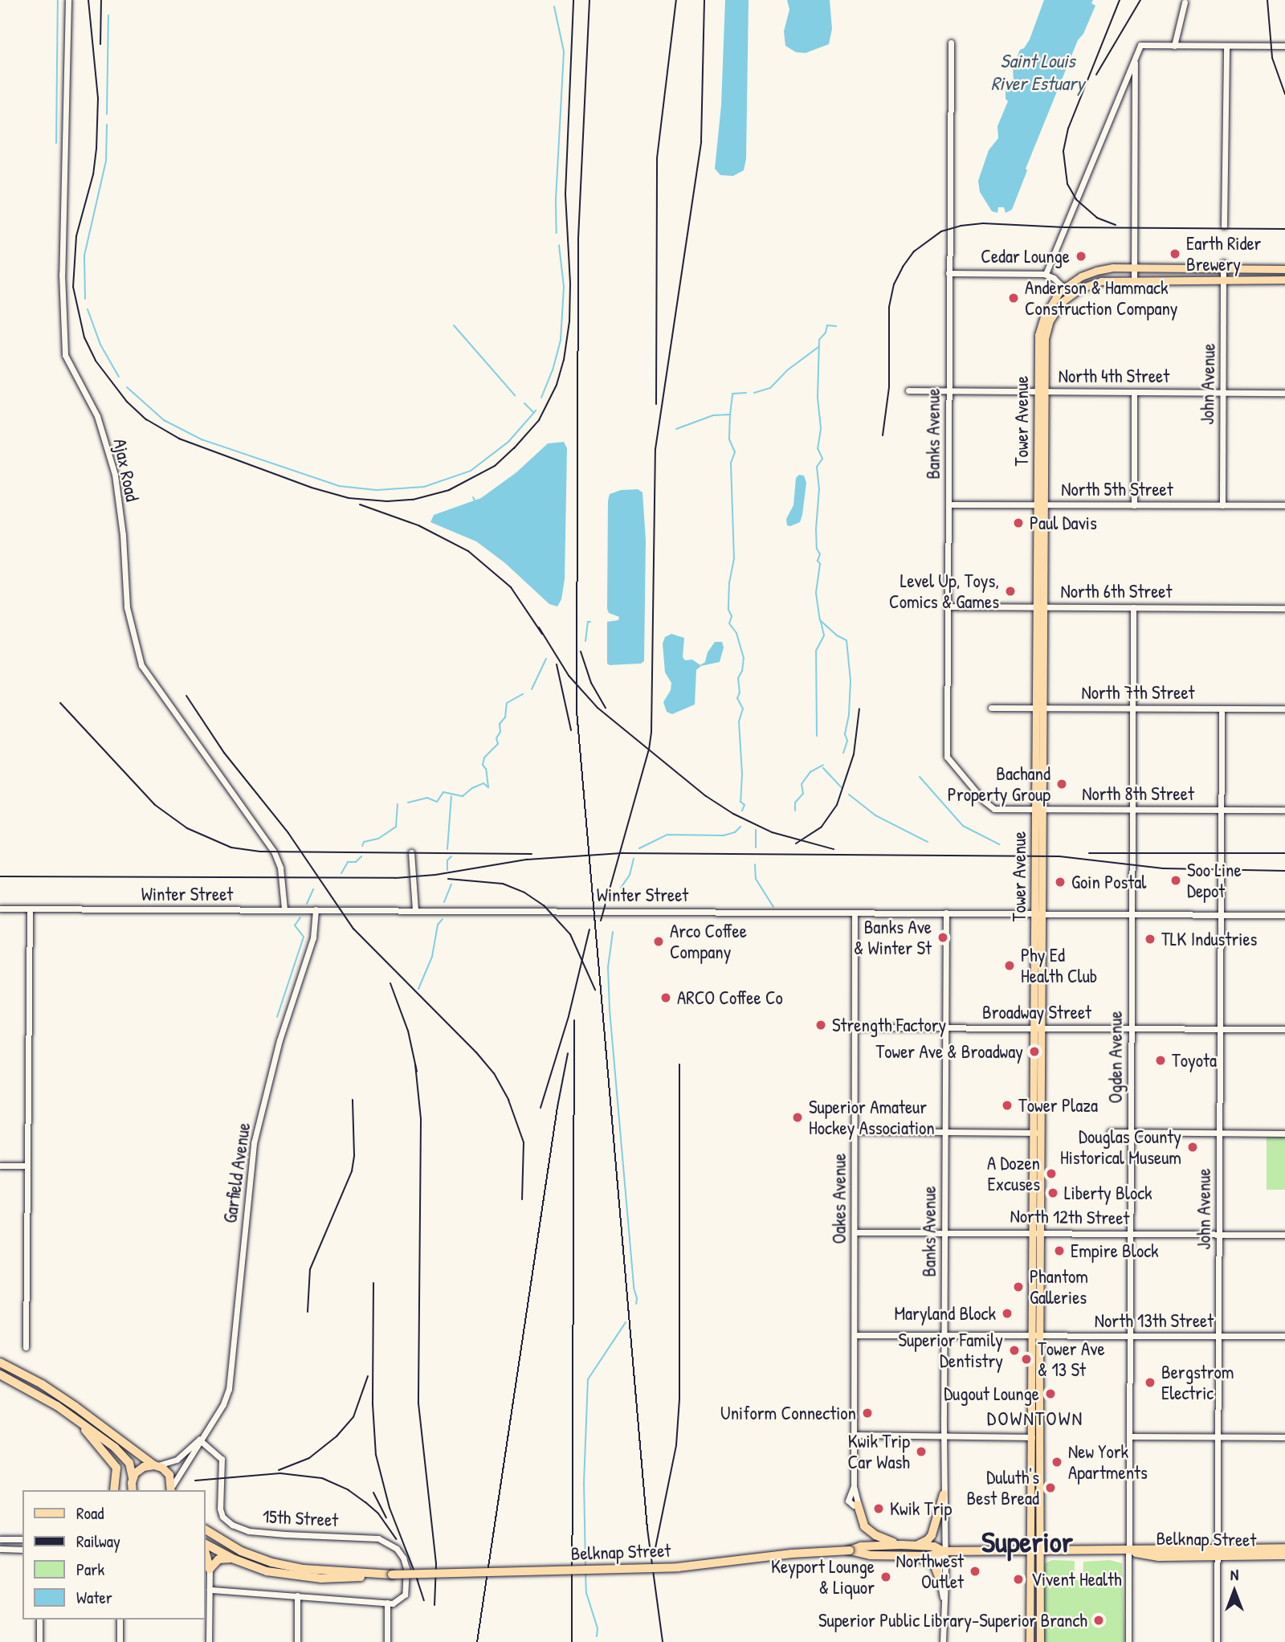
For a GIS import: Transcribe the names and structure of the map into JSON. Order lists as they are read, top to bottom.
{
  "streets": {
    "highway": ["Belknap Street"],
    "main road": ["Tower Avenue"],
    "street": [
      "North 4th Street",
      "John Avenue",
      "Banks Avenue",
      "Ajax Road",
      "North 5th Street",
      "North 6th Street",
      "North 7th Street",
      "North 8th Street",
      "Winter Street",
      "Broadway Street",
      "Ogden Avenue",
      "Garfield Avenue",
      "Oakes Avenue",
      "North 12th Street",
      "North 13th Street",
      "15th Street"
    ]
  },
  "crossings": [
    ["North 4th Street", "John Avenue"],
    ["North 4th Street", "Tower Avenue"],
    ["North 4th Street", "Banks Avenue"],
    ["John Avenue", "North 5th Street"],
    ["John Avenue", "North 7th Street"],
    ["John Avenue", "North 8th Street"],
    ["John Avenue", "Winter Street"],
    ["John Avenue", "Broadway Street"],
    ["John Avenue", "North 12th Street"],
    ["John Avenue", "North 13th Street"],
    ["John Avenue", "Belknap Street"],
    ["Tower Avenue", "North 5th Street"],
    ["Tower Avenue", "North 6th Street"],
    ["Tower Avenue", "North 7th Street"],
    ["Tower Avenue", "North 8th Street"],
    ["Tower Avenue", "Winter Street"],
    ["Tower Avenue", "Broadway Street"],
    ["Tower Avenue", "North 12th Street"],
    ["Tower Avenue", "North 13th Street"],
    ["Tower Avenue", "Belknap Street"],
    ["Banks Avenue", "North 5th Street"],
    ["Banks Avenue", "North 6th Street"],
    ["Banks Avenue", "North 8th Street"],
    ["Banks Avenue", "Winter Street"],
    ["Banks Avenue", "Broadway Street"],
    ["Banks Avenue", "North 12th Street"],
    ["Banks Avenue", "North 13th Street"],
    ["Banks Avenue", "Belknap Street"],
    ["Ajax Road", "Winter Street"],
    ["North 6th Street", "Ogden Avenue"],
    ["North 7th Street", "Ogden Avenue"],
    ["North 8th Street", "Ogden Avenue"],
    ["Winter Street", "Ogden Avenue"],
    ["Winter Street", "Garfield Avenue"],
    ["Winter Street", "Oakes Avenue"],
    ["Broadway Street", "Ogden Avenue"],
    ["Broadway Street", "Oakes Avenue"],
    ["Ogden Avenue", "North 12th Street"],
    ["Ogden Avenue", "North 13th Street"],
    ["Ogden Avenue", "Belknap Street"],
    ["Garfield Avenue", "15th Street"],
    ["Oakes Avenue", "North 12th Street"],
    ["Oakes Avenue", "North 13th Street"]
  ],
  "districts": ["DOWNTOWN", "Superior"],
  "water": ["Saint Louis River Estuary"],
  "places": [
    "Earth Rider Brewery",
    "Cedar Lounge",
    "Anderson & Hammack Construction Company",
    "Paul Davis",
    "Level Up, Toys, Comics & Games",
    "Bachand Property Group",
    "Soo Line Depot",
    "Goin Postal",
    "Banks Ave & Winter St",
    "TLK Industries",
    "Arco Coffee Company",
    "Phy Ed Health Club",
    "ARCO Coffee Co",
    "Strength Factory",
    "Tower Ave & Broadway",
    "Toyota",
    "Tower Plaza",
    "Superior Amateur Hockey Association",
    "Douglas County Historical Museum",
    "A Dozen Excuses",
    "Liberty Block",
    "Empire Block",
    "Phantom Galleries",
    "Maryland Block",
    "Superior Family Dentistry",
    "Tower Ave & 13 St",
    "Bergstrom Electric",
    "Dugout Lounge",
    "Uniform Connection",
    "Kwik Trip Car Wash",
    "New York Apartments",
    "Duluth's Best Bread",
    "Kwik Trip",
    "Northwest Outlet",
    "Keyport Lounge & Liquor",
    "Vivent Health",
    "Superior Public Library-Superior Branch"
  ],
  "legend": [
    "Road",
    "Railway",
    "Park",
    "Water"
  ],
  "north": "top"
}
